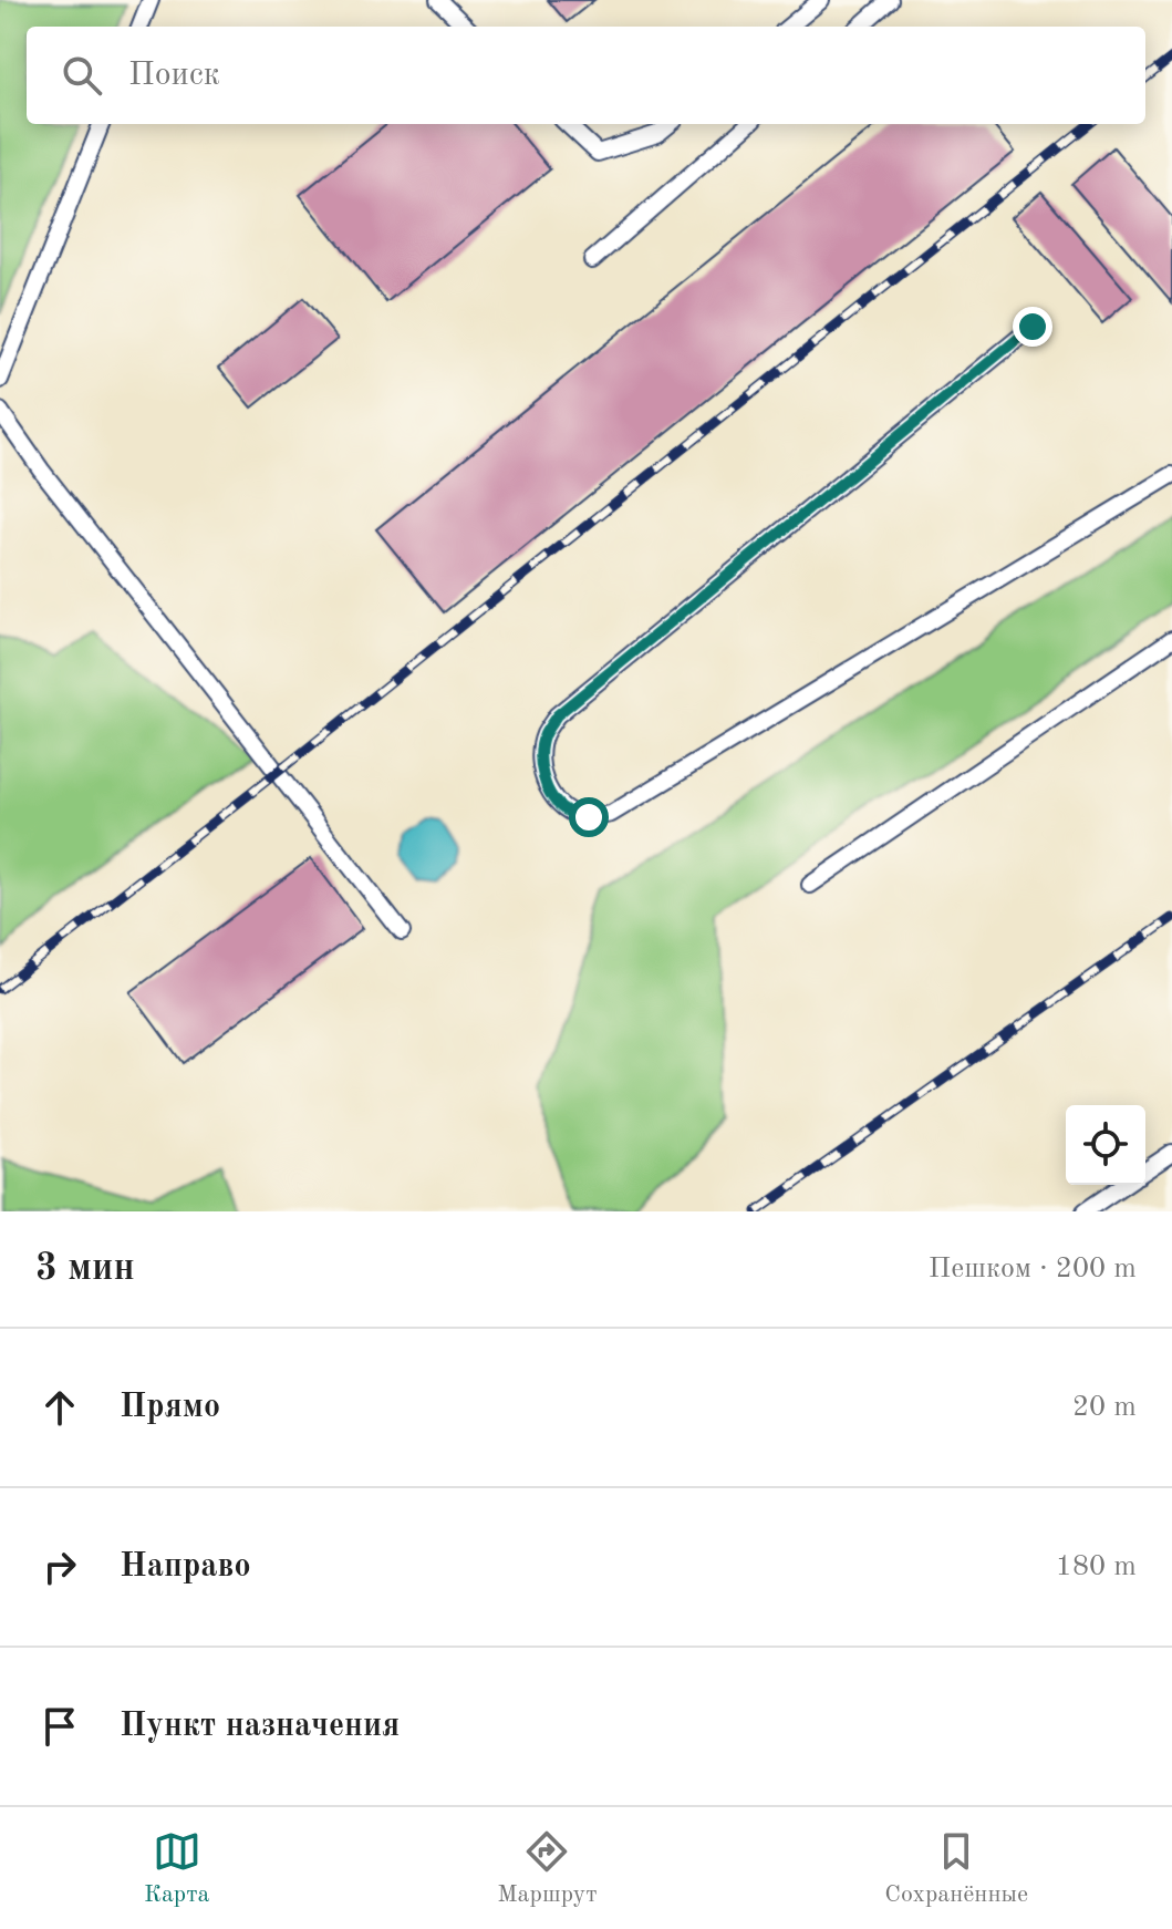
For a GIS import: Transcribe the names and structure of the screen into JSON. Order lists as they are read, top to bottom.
{
  "page": {
    "search": "Поиск",
    "heading": ["3 мин", "Пешком · 200 m"],
    "list": [
      ["Прямо", "20 m"],
      ["Направо", "180 m"],
      "Пункт назначения"
    ],
    "nav": ["Карта", "Маршрут", "Сохранённые"]
  }
}
